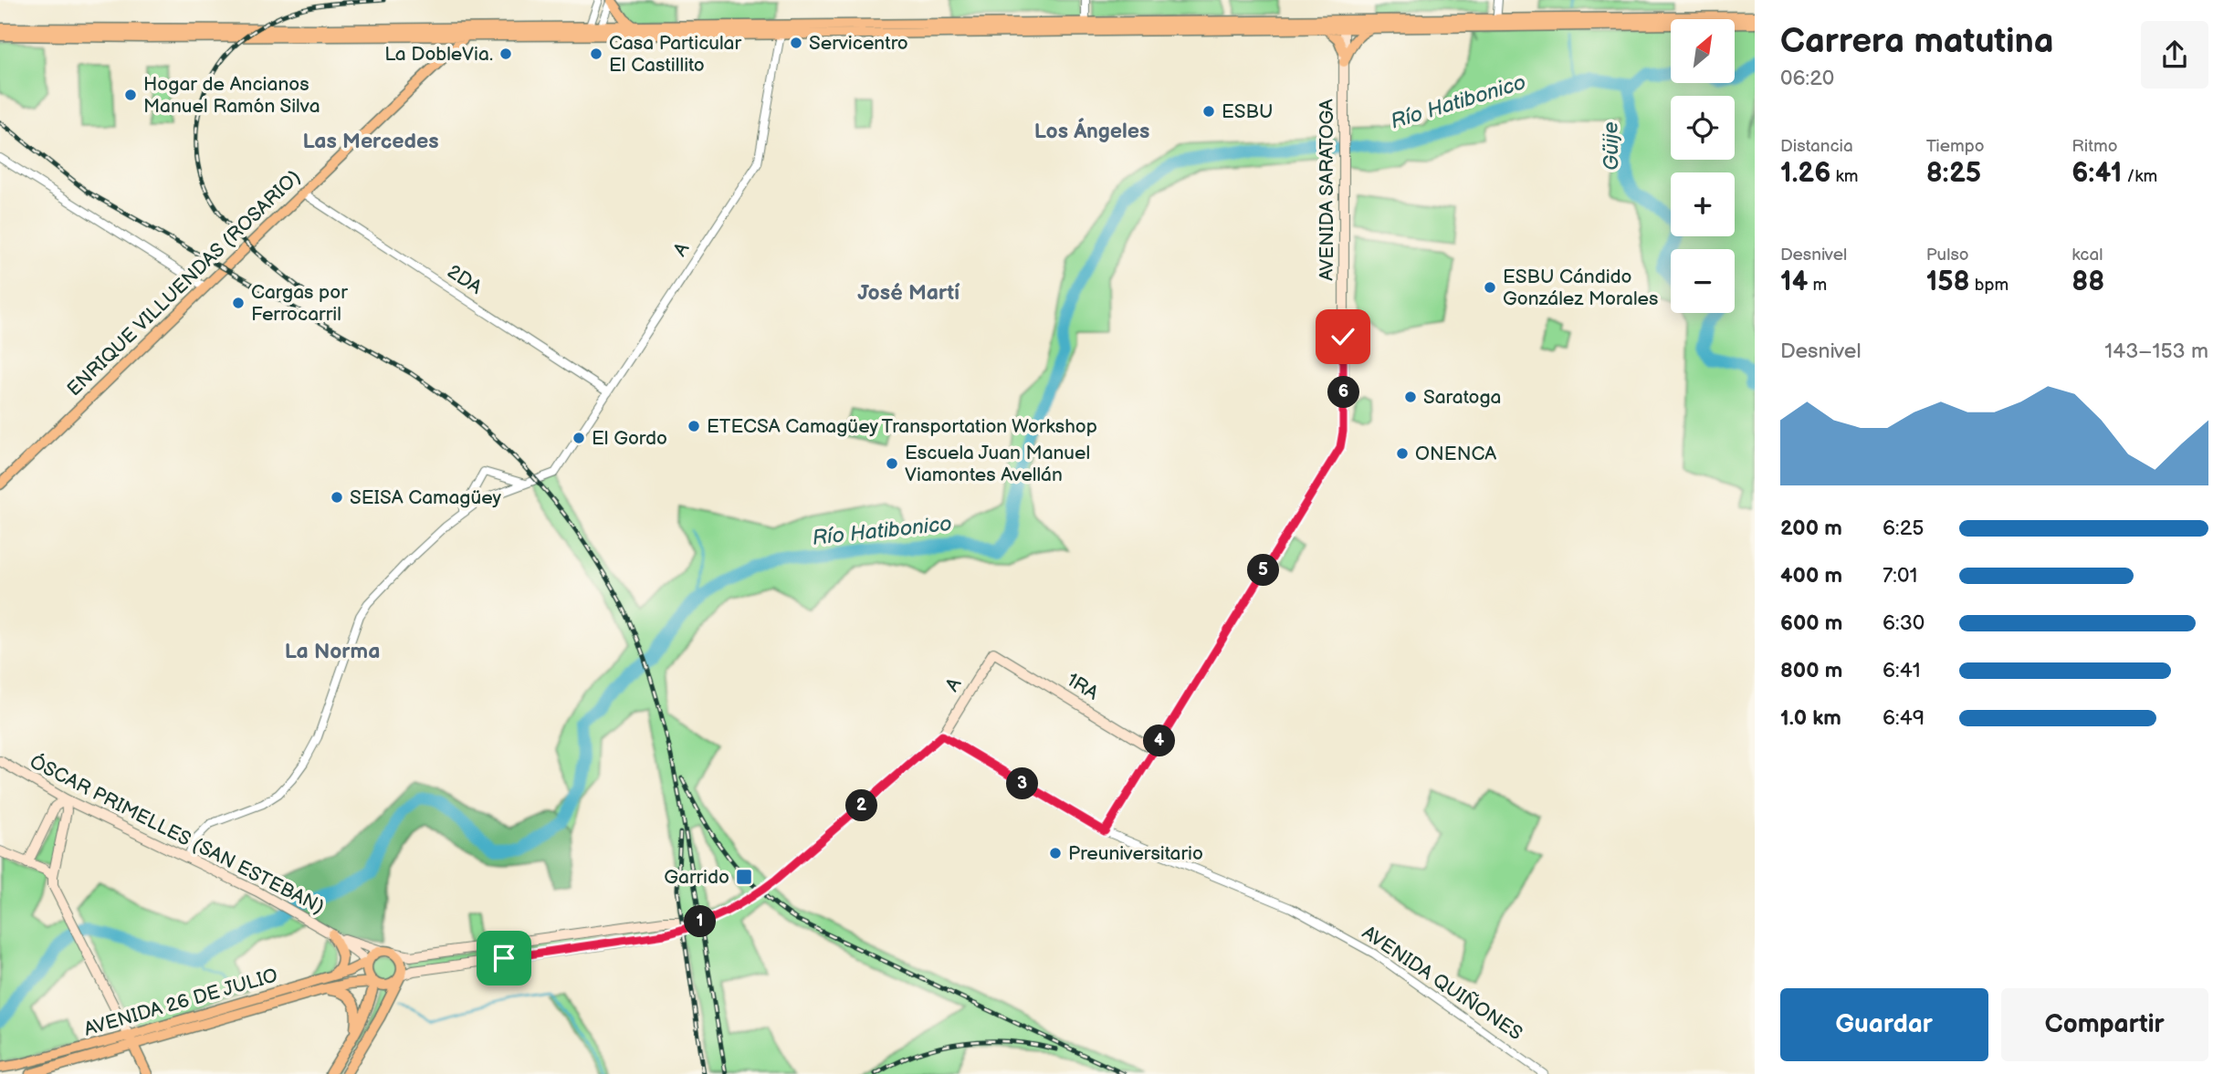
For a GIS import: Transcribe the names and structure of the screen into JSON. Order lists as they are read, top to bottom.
{
  "streets": {
    "main road": [
      "AVENIDA SARATOGA",
      "A",
      "ENRIQUE VILLUENDAS (ROSARIO)",
      "1RA",
      "ÓSCAR PRIMELLES (SAN ESTEBAN)",
      "AVENIDA QUIÑONES",
      "AVENIDA 26 DE JULIO"
    ],
    "street": ["2DA"]
  },
  "crossings": [
    ["AVENIDA SARATOGA", "1RA"],
    ["AVENIDA SARATOGA", "AVENIDA QUIÑONES"],
    ["A", "2DA"],
    ["A", "1RA"],
    ["A", "ÓSCAR PRIMELLES (SAN ESTEBAN)"],
    ["A", "AVENIDA QUIÑONES"],
    ["A", "AVENIDA 26 DE JULIO"],
    ["2DA", "ENRIQUE VILLUENDAS (ROSARIO)"],
    ["ÓSCAR PRIMELLES (SAN ESTEBAN)", "AVENIDA 26 DE JULIO"]
  ],
  "districts": [
    "Los Ángeles",
    "Las Mercedes",
    "José Martí",
    "La Norma"
  ],
  "water": ["Río Hatibonico", "Güije"],
  "places": {
    "other": [
      "Servicentro",
      "La DobleVia.",
      "Casa Particular El Castillito",
      "Hogar de Ancianos Manuel Ramón Silva",
      "ESBU",
      "ESBU Cándido González Morales",
      "Cargas por Ferrocarril",
      "Saratoga",
      "ETECSA Camagüey Transportation Workshop",
      "El Gordo",
      "ONENCA",
      "Escuela Juan Manuel Viamontes Avellán",
      "SEISA Camagüey",
      "Preuniversitario"
    ],
    "transit": ["Garrido"]
  },
  "north": "top right",
  "page": {
    "heading": ["Carrera matutina", "06:20"],
    "map_buttons": ["+", "−"],
    "stats": [
      ["Distancia", "1.26 km"],
      ["Tiempo", "8:25"],
      ["Ritmo", "6:41 /km"],
      ["Desnivel", "14 m"],
      ["Pulso", "158 bpm"],
      ["kcal", "88"]
    ],
    "chart": ["Desnivel", "143–153 m"],
    "pins": [
      "6",
      "5",
      "4",
      "3",
      "2",
      "1"
    ],
    "list": [
      {
        "name": "200 m",
        "note": "6:25"
      },
      {
        "name": "400 m",
        "note": "7:01"
      },
      {
        "name": "600 m",
        "note": "6:30"
      },
      {
        "name": "800 m",
        "note": "6:41"
      },
      {
        "name": "1.0 km",
        "note": "6:49"
      }
    ],
    "buttons": ["Guardar", "Compartir"]
  }
}
